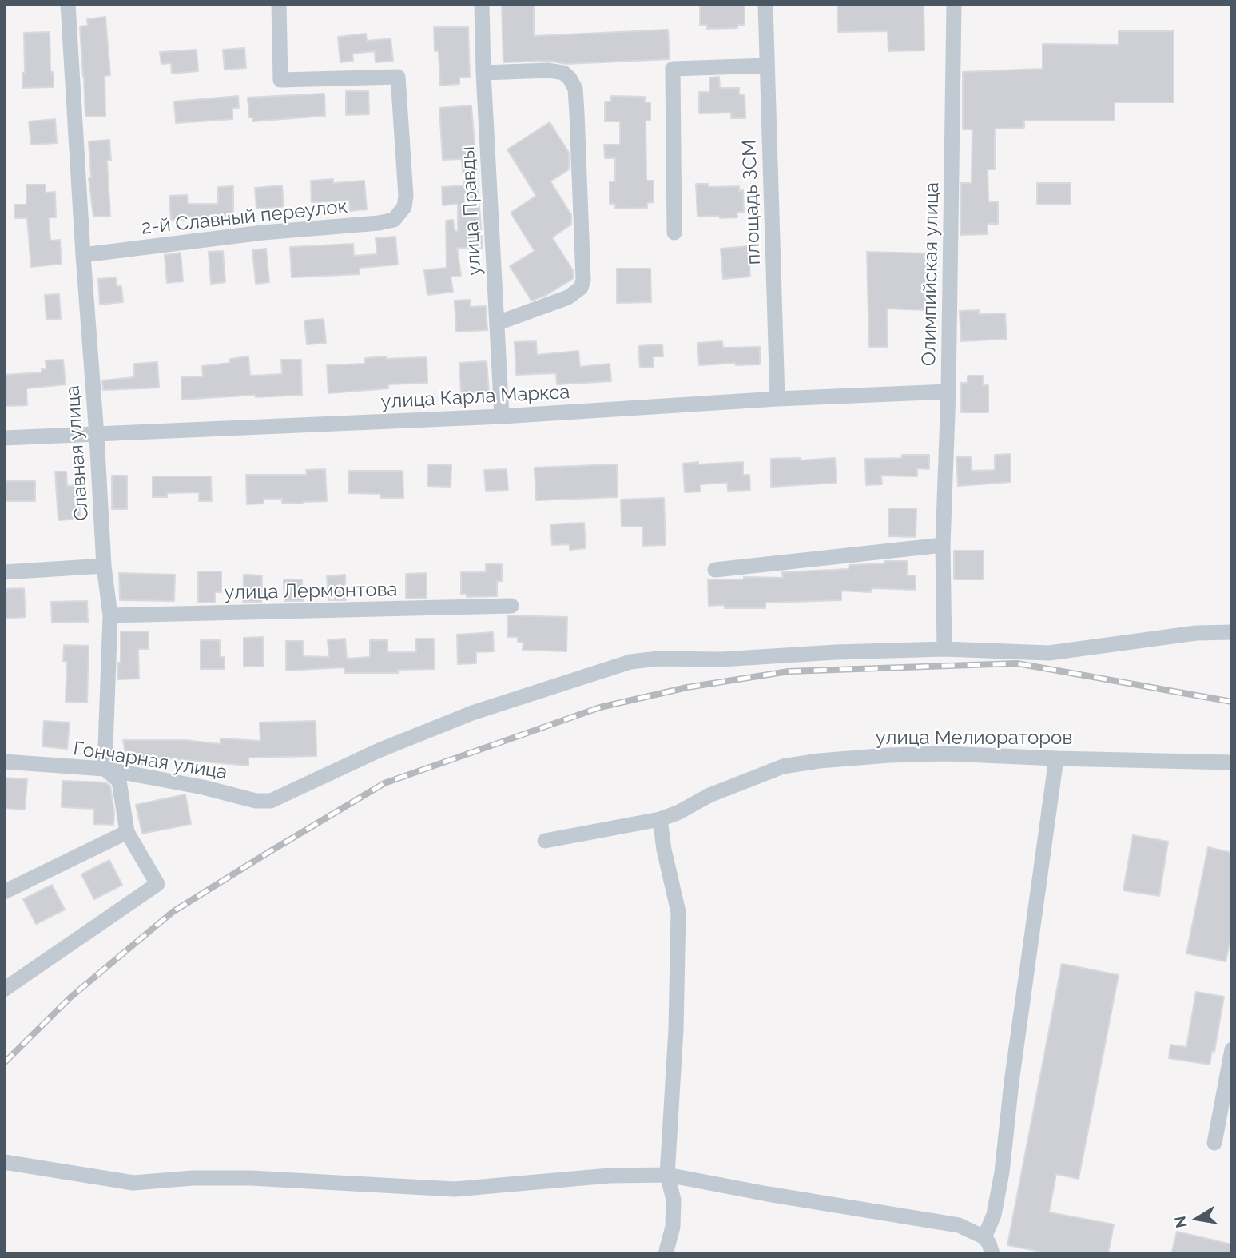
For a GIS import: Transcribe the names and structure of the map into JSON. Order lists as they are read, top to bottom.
{
  "streets": {
    "street": [
      "площадь ЗСМ",
      "улица Правды",
      "2-й Славный переулок",
      "Олимпийская улица",
      "улица Карла Маркса",
      "Славная улица",
      "улица Лермонтова",
      "улица Мелиораторов",
      "Гончарная улица"
    ]
  },
  "crossings": [
    ["площадь ЗСМ", "улица Карла Маркса"],
    ["улица Правды", "улица Карла Маркса"],
    ["2-й Славный переулок", "Славная улица"],
    ["Олимпийская улица", "улица Карла Маркса"],
    ["Олимпийская улица", "Гончарная улица"],
    ["улица Карла Маркса", "Славная улица"],
    ["Славная улица", "улица Лермонтова"],
    ["Славная улица", "Гончарная улица"]
  ],
  "north": "left"
}
